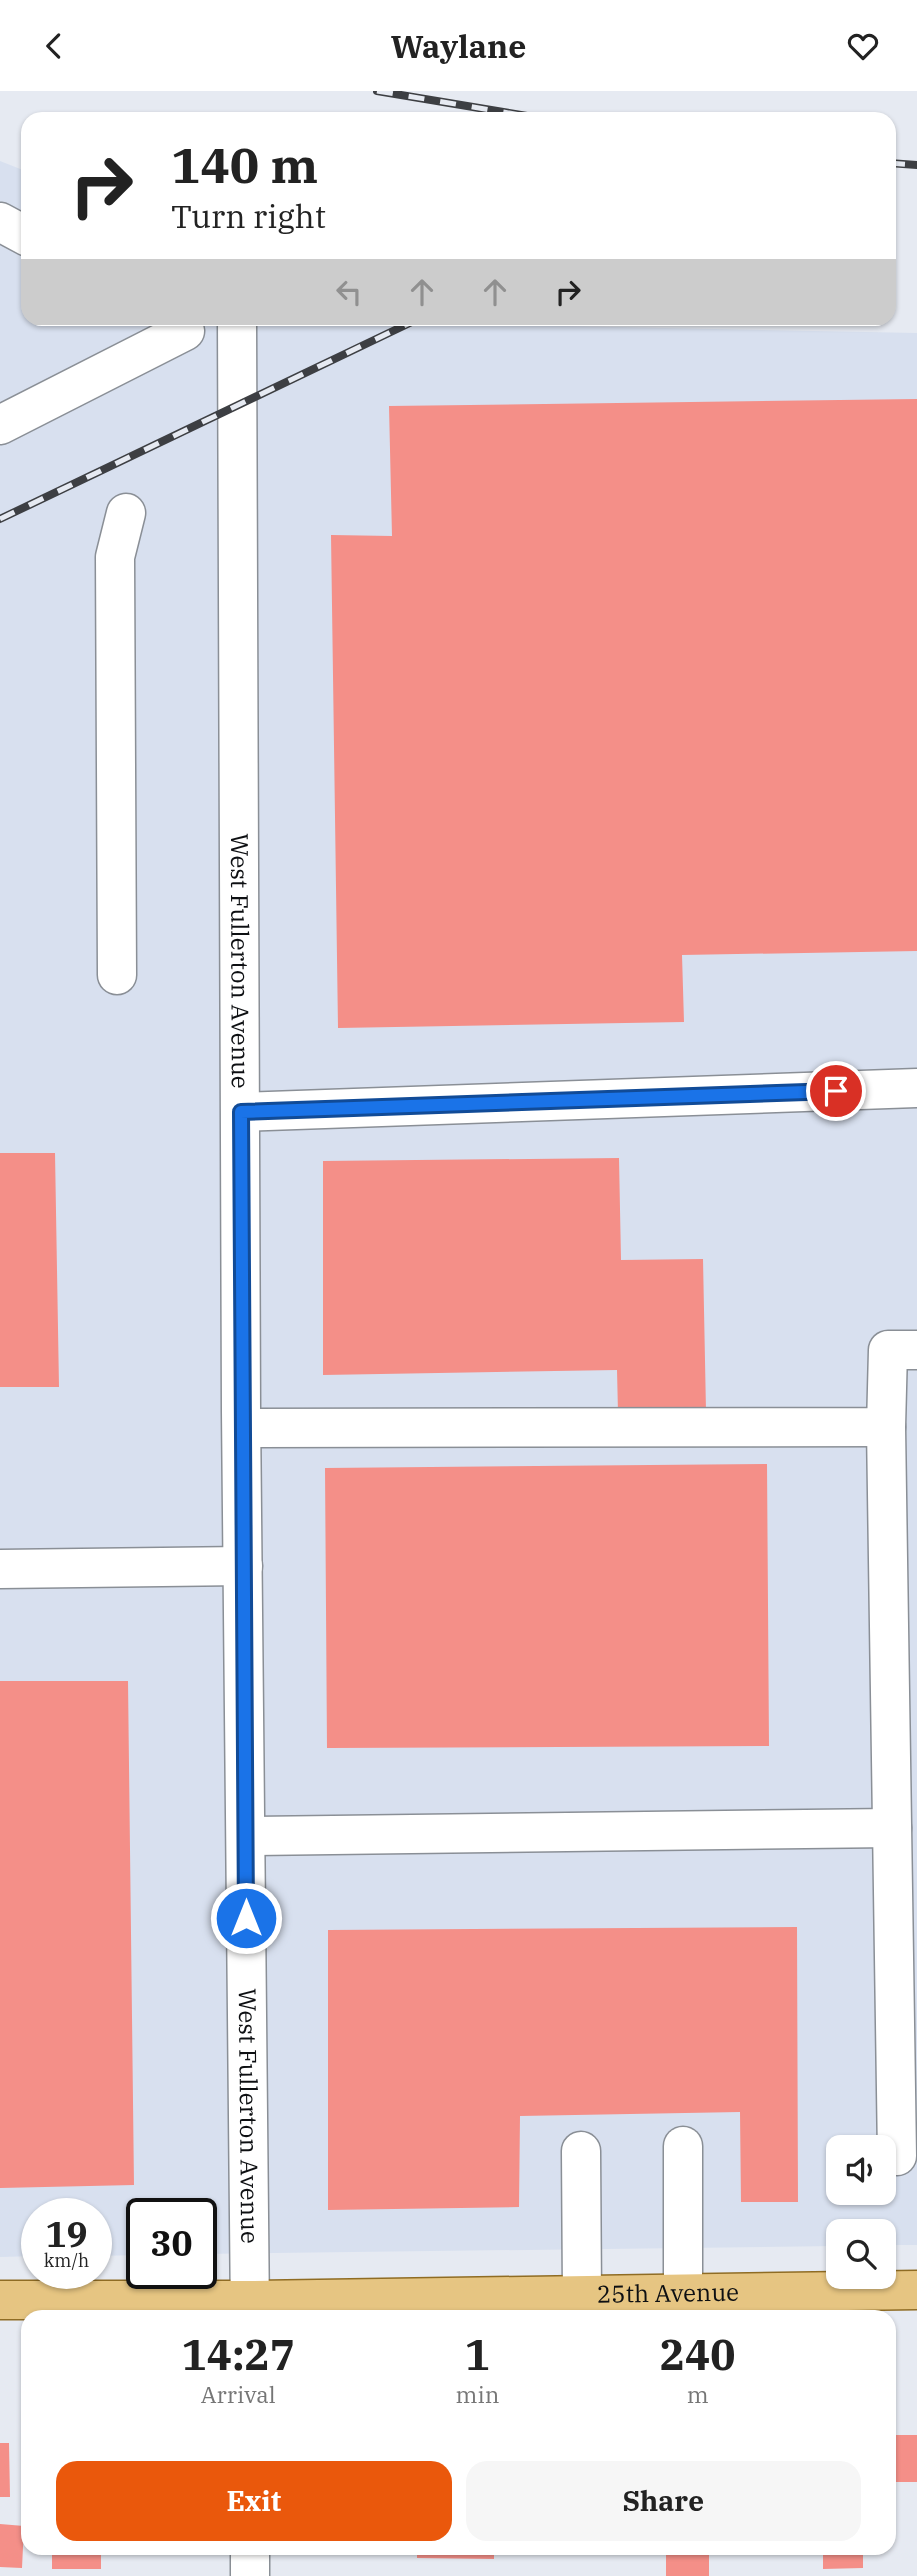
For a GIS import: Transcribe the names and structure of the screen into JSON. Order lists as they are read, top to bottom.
{
  "streets": {
    "main road": ["25th Avenue"],
    "street": ["West Fullerton Avenue"]
  },
  "crossings": [
    ["West Fullerton Avenue", "25th Avenue"]
  ],
  "page": {
    "header": "Waylane",
    "turn": ["140 m", "Turn right"],
    "speed": "19 km/h",
    "limit": "30",
    "eta": [
      "14:27",
      "Arrival",
      "1",
      "min",
      "240",
      "m"
    ],
    "buttons": ["Exit", "Share"]
  }
}
